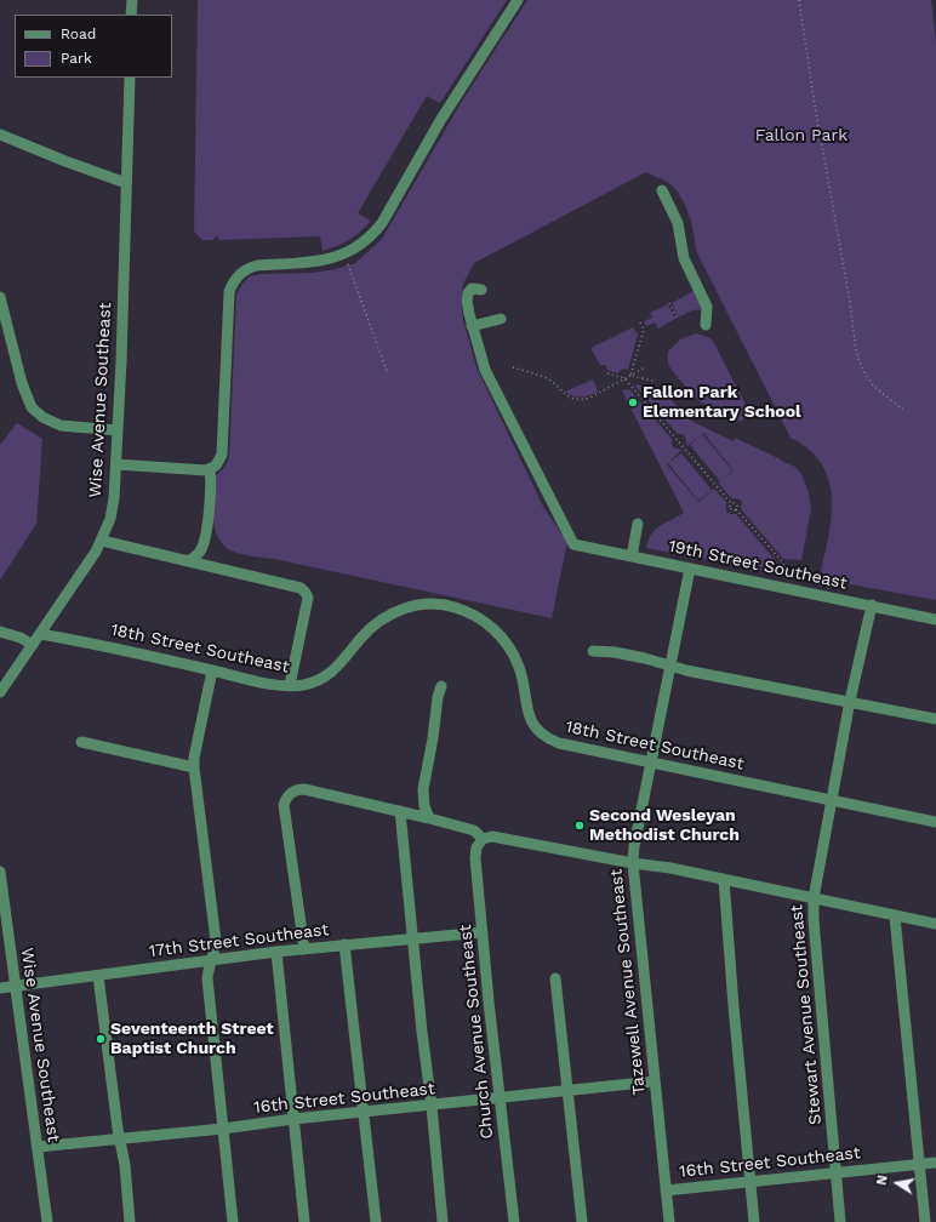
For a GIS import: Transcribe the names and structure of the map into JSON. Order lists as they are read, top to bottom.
{
  "streets": {
    "street": [
      "Wise Avenue Southeast",
      "19th Street Southeast",
      "18th Street Southeast",
      "17th Street Southeast",
      "Tazewell Avenue Southeast",
      "Stewart Avenue Southeast",
      "Church Avenue Southeast",
      "16th Street Southeast"
    ]
  },
  "crossings": [
    ["Wise Avenue Southeast", "18th Street Southeast"],
    ["Wise Avenue Southeast", "17th Street Southeast"],
    ["Wise Avenue Southeast", "16th Street Southeast"],
    ["19th Street Southeast", "Tazewell Avenue Southeast"],
    ["19th Street Southeast", "Stewart Avenue Southeast"],
    ["18th Street Southeast", "Tazewell Avenue Southeast"],
    ["18th Street Southeast", "Stewart Avenue Southeast"],
    ["17th Street Southeast", "Church Avenue Southeast"],
    ["Tazewell Avenue Southeast", "16th Street Southeast"],
    ["Stewart Avenue Southeast", "16th Street Southeast"],
    ["Church Avenue Southeast", "16th Street Southeast"]
  ],
  "parks": ["Fallon Park"],
  "places": ["Fallon Park Elementary School", "Second Wesleyan Methodist Church", "Seventeenth Street Baptist Church"],
  "legend": ["Road", "Park"],
  "north": "left"
}
